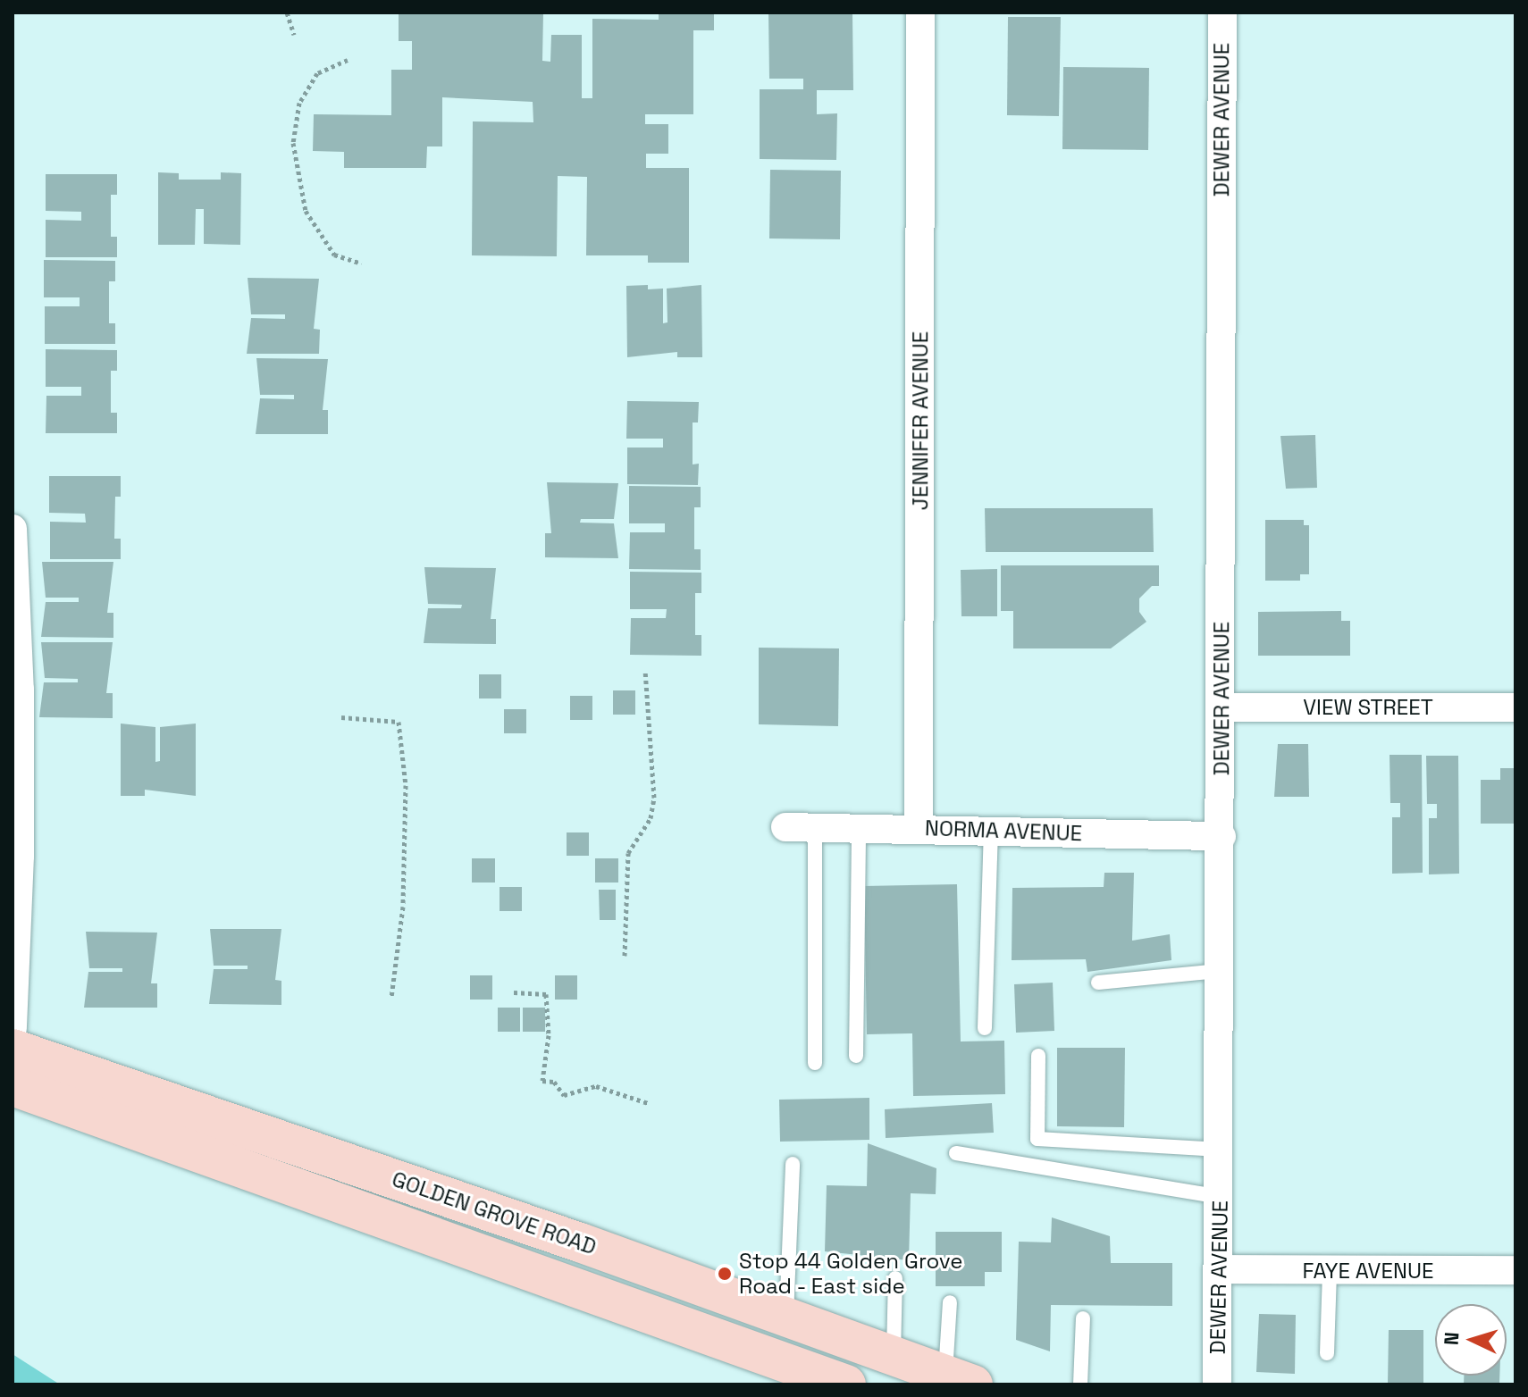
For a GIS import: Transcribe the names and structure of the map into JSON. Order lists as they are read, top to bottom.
{
  "streets": {
    "main road": ["GOLDEN GROVE ROAD"],
    "street": [
      "DEWER AVENUE",
      "JENNIFER AVENUE",
      "VIEW STREET",
      "NORMA AVENUE",
      "FAYE AVENUE"
    ]
  },
  "crossings": [
    ["DEWER AVENUE", "VIEW STREET"],
    ["DEWER AVENUE", "NORMA AVENUE"],
    ["DEWER AVENUE", "FAYE AVENUE"],
    ["JENNIFER AVENUE", "NORMA AVENUE"]
  ],
  "places": ["Stop 44 Golden Grove Road - East side"],
  "north": "left"
}
